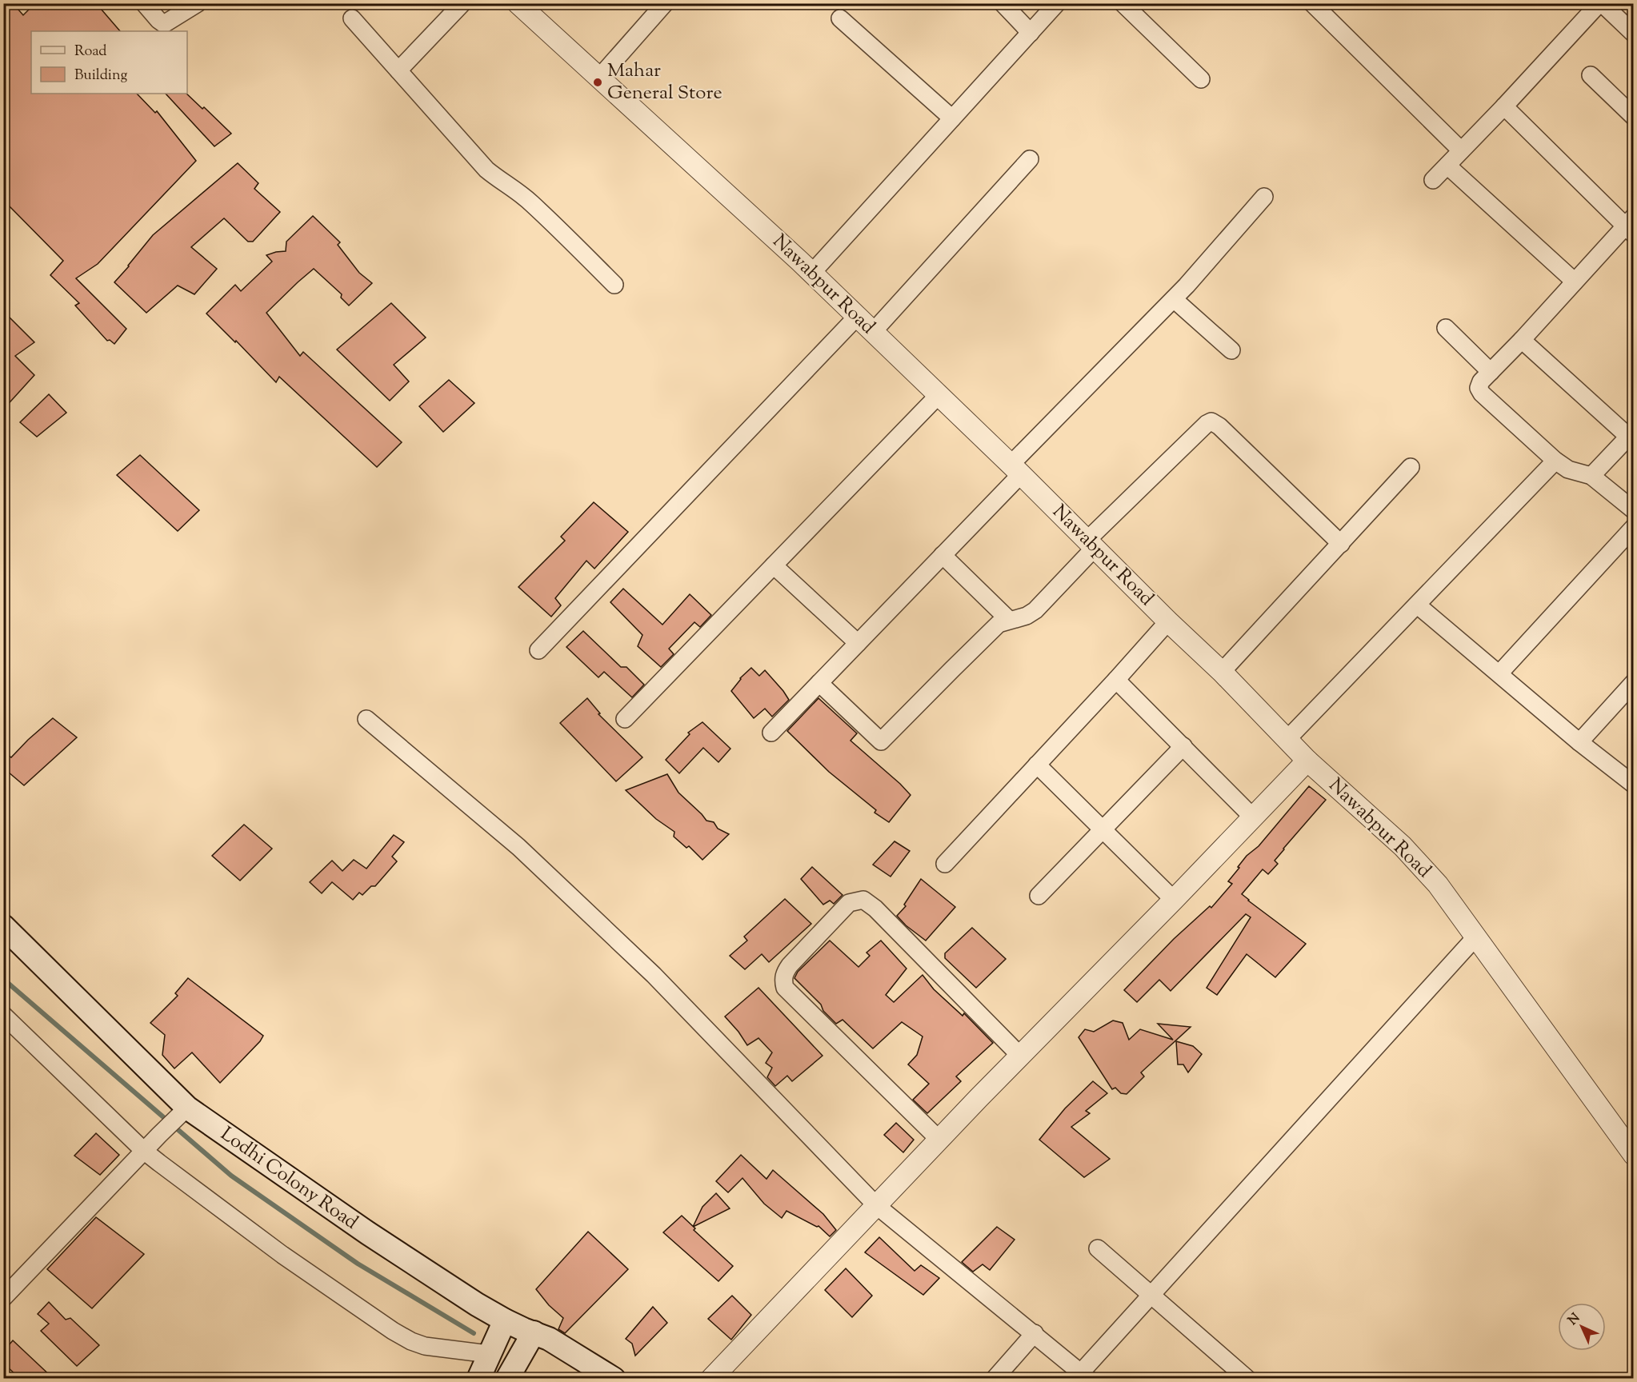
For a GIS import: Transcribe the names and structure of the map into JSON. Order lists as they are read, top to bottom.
{
  "streets": {
    "main road": ["Lodhi Colony Road"],
    "street": ["Nawabpur Road"]
  },
  "places": ["Mahar General Store"],
  "legend": ["Road", "Building"],
  "north": "top left"
}
